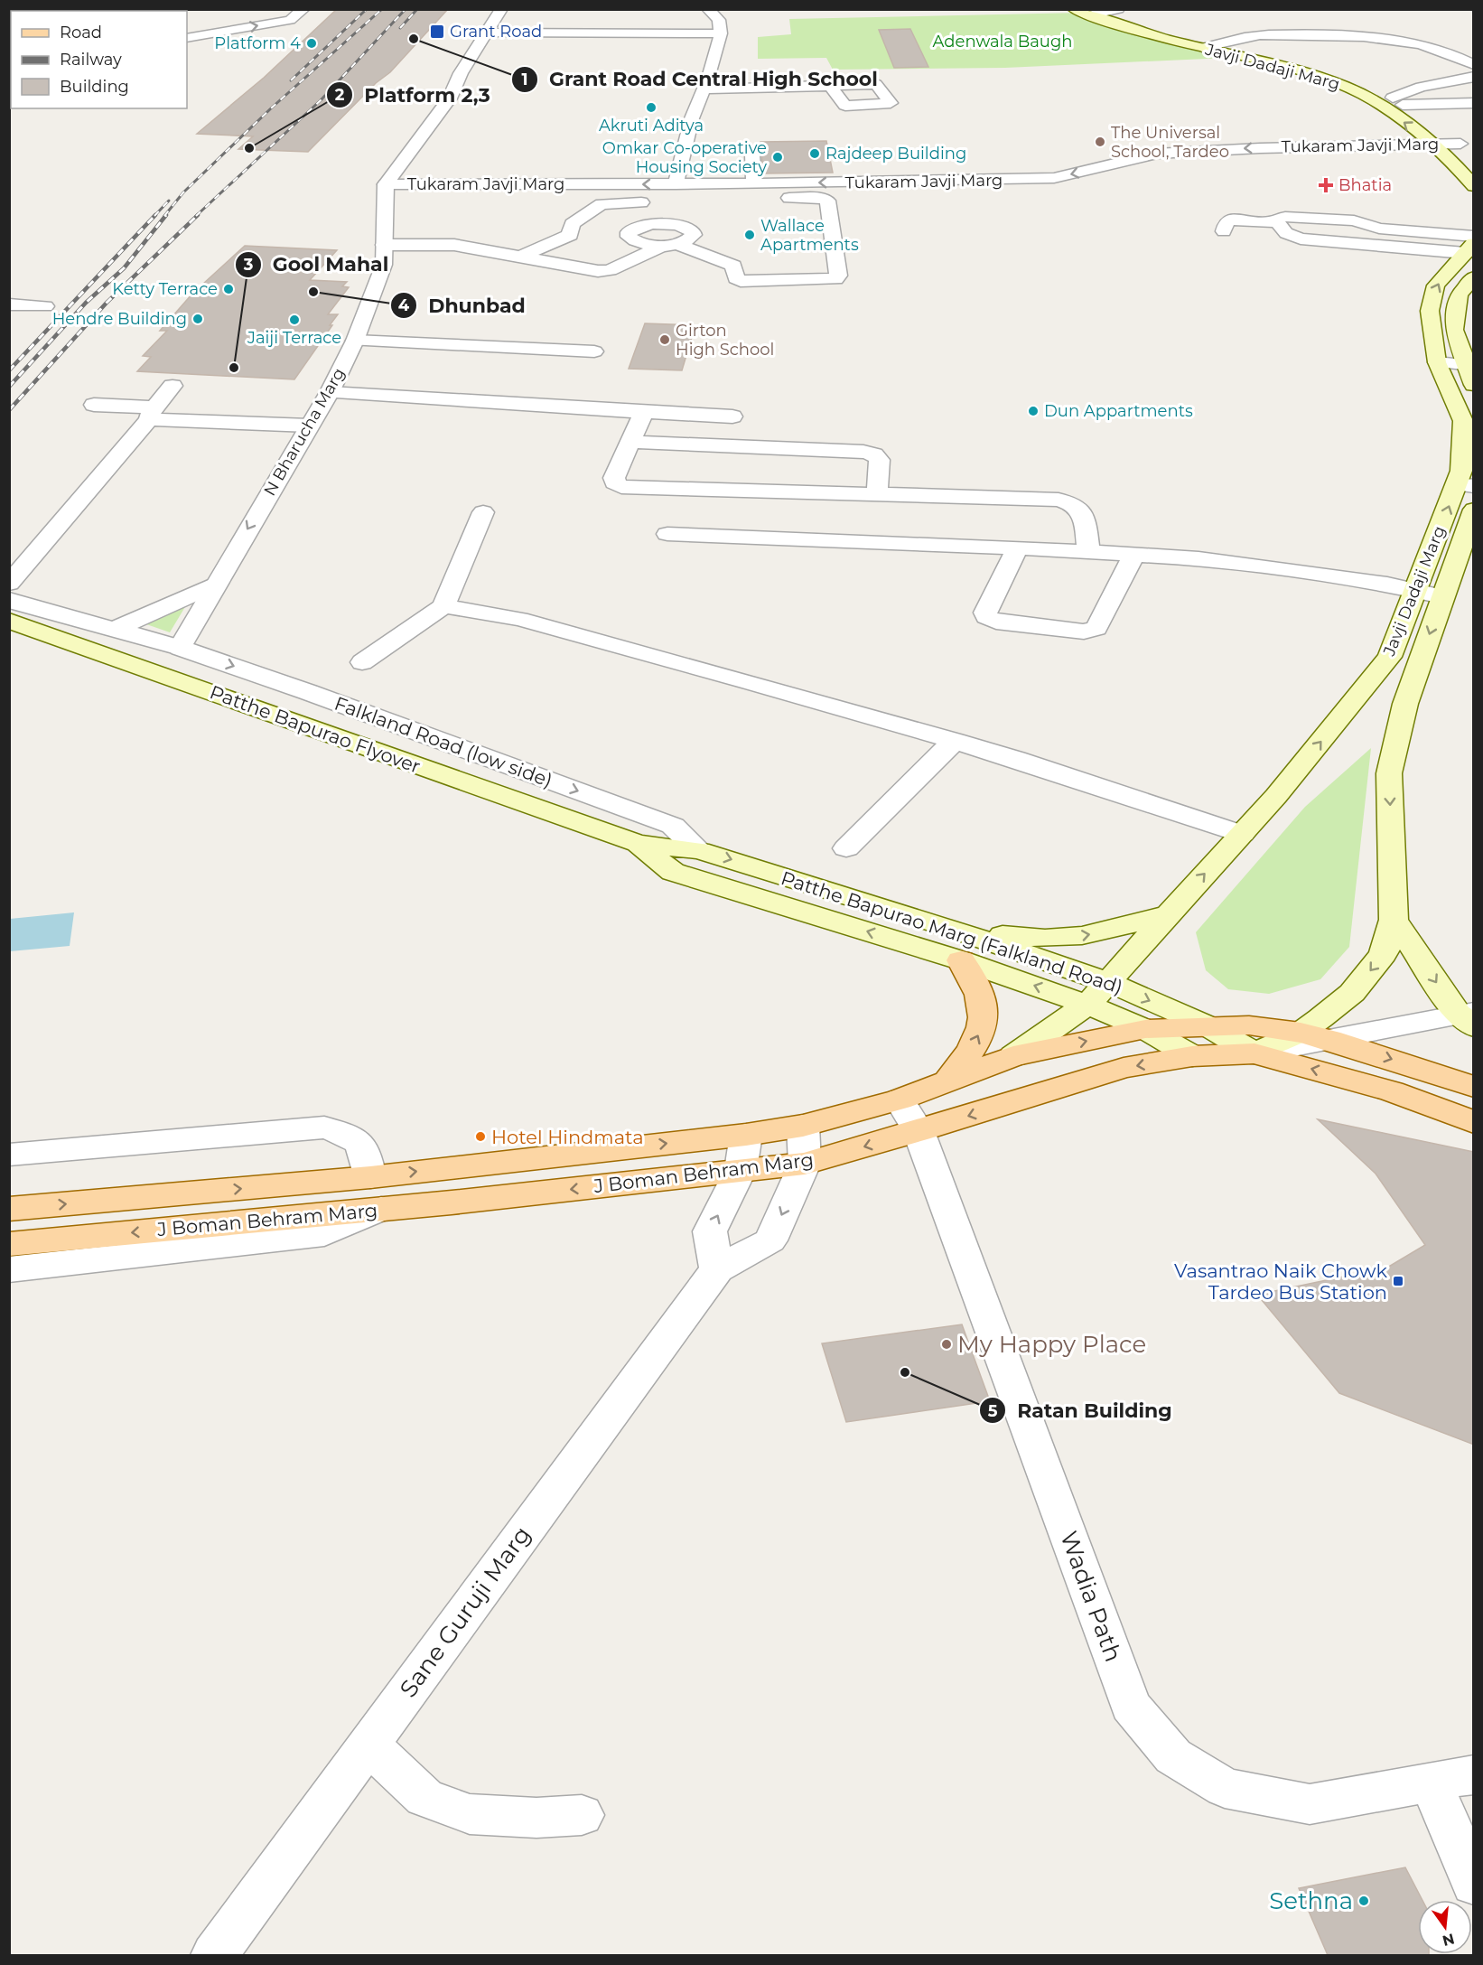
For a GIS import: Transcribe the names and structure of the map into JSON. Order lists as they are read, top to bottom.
{
  "streets": {
    "main road": [
      "Javji Dadaji Marg",
      "Patthe Bapurao Flyover",
      "Patthe Bapurao Marg (Falkland Road)",
      "J Boman Behram Marg"
    ],
    "street": [
      "Tukaram Javji Marg",
      "N Bharucha Marg",
      "Falkland Road (low side)",
      "Wadia Path",
      "Sane Guruji Marg"
    ]
  },
  "crossings": [
    ["Javji Dadaji Marg", "Tukaram Javji Marg"],
    ["Javji Dadaji Marg", "Patthe Bapurao Marg (Falkland Road)"],
    ["Javji Dadaji Marg", "J Boman Behram Marg"],
    ["Tukaram Javji Marg", "N Bharucha Marg"],
    ["N Bharucha Marg", "Falkland Road (low side)"],
    ["Patthe Bapurao Flyover", "Patthe Bapurao Marg (Falkland Road)"],
    ["Falkland Road (low side)", "Patthe Bapurao Marg (Falkland Road)"],
    ["Patthe Bapurao Marg (Falkland Road)", "J Boman Behram Marg"],
    ["J Boman Behram Marg", "Wadia Path"],
    ["J Boman Behram Marg", "Sane Guruji Marg"]
  ],
  "parks": ["Adenwala Baugh"],
  "places": {
    "transit": ["Grant Road", "Vasantrao Naik Chowk Tardeo Bus Station"],
    "other": [
      "Grant Road Central High School",
      "Platform 4",
      "Akruti Aditya",
      "The Universal School, Tardeo",
      "Platform 2,3",
      "Rajdeep Building",
      "Omkar Co-operative Housing Society",
      "Wallace Apartments",
      "Ketty Terrace",
      "Dhunbad",
      "Hendre Building",
      "Jaiji Terrace",
      "Girton High School",
      "Gool Mahal",
      "Dun Appartments",
      "Hotel Hindmata",
      "My Happy Place",
      "Ratan Building",
      "Sethna"
    ],
    "health": ["Bhatia"]
  },
  "legend": ["Road", "Railway", "Building"],
  "north": "bottom"
}
